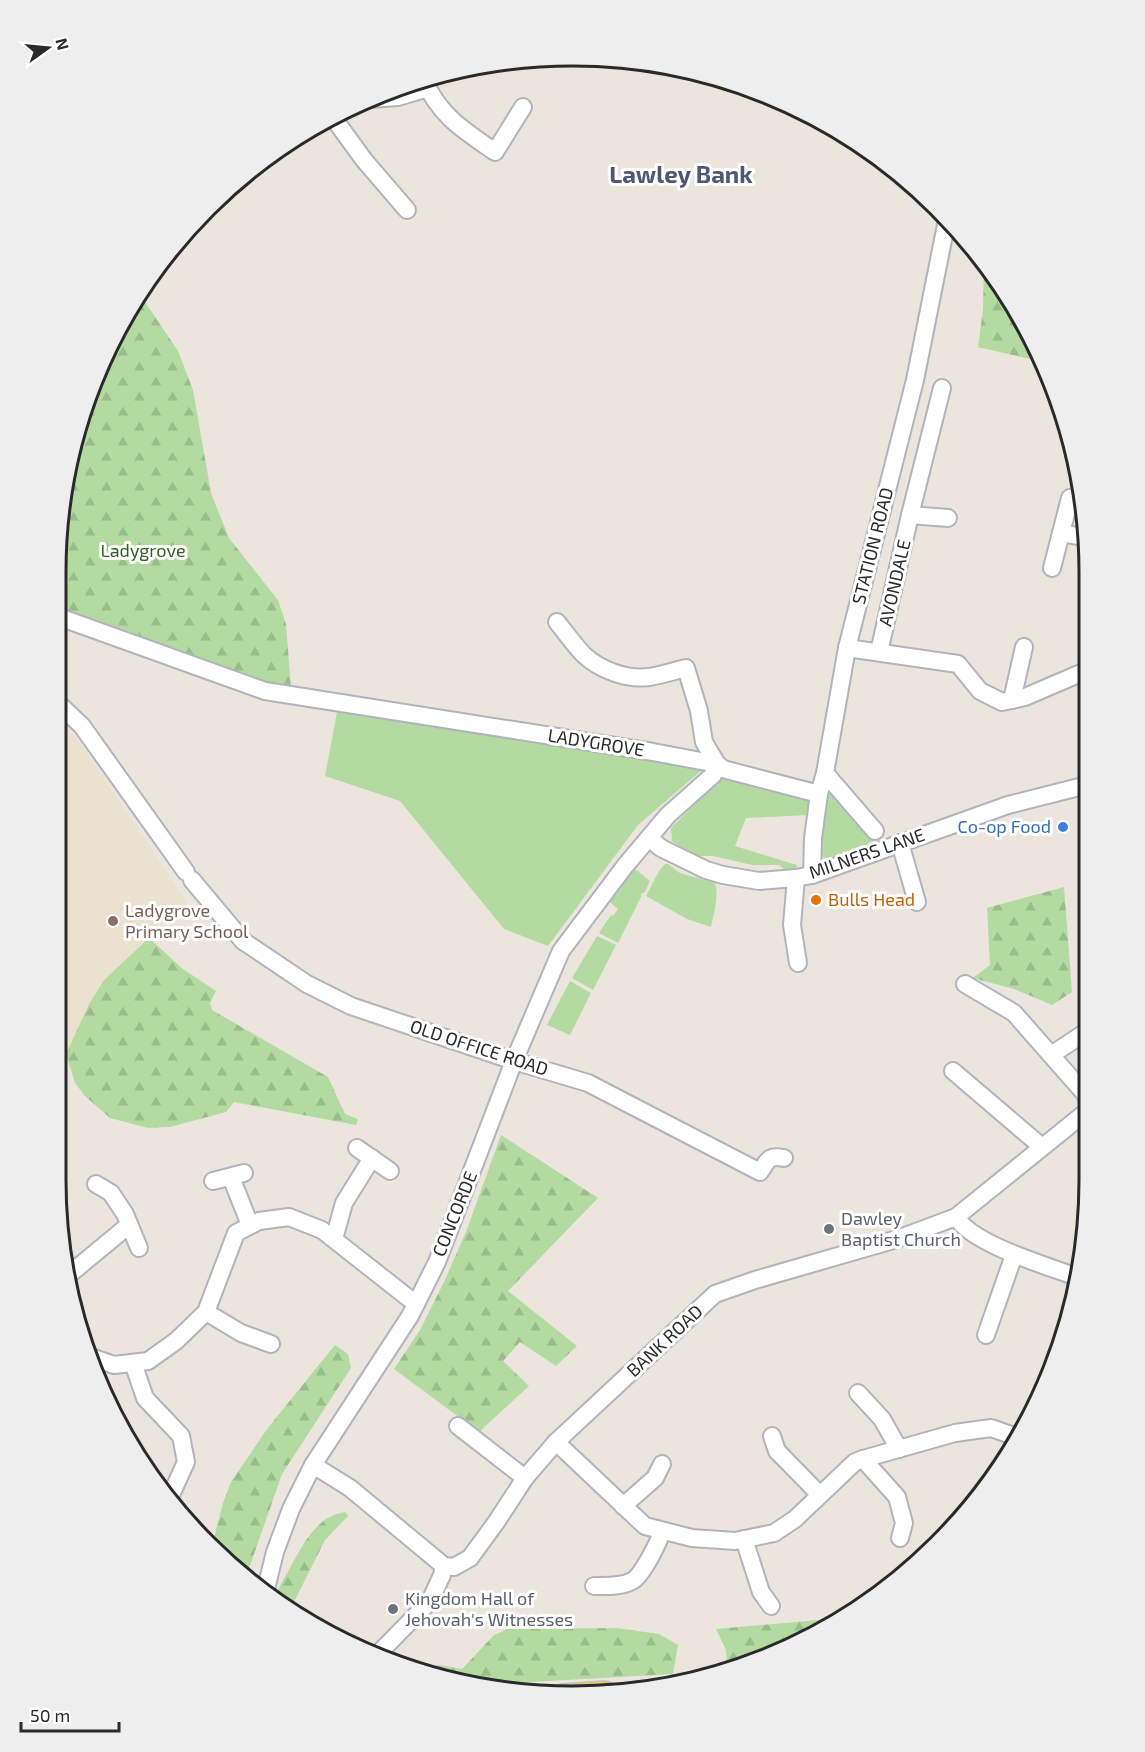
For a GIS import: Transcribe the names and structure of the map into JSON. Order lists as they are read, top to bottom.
{
  "streets": {
    "street": [
      "STATION ROAD",
      "AVONDALE",
      "LADYGROVE",
      "MILNERS LANE",
      "OLD OFFICE ROAD",
      "CONCORDE",
      "BANK ROAD"
    ]
  },
  "crossings": [
    ["STATION ROAD", "LADYGROVE"],
    ["STATION ROAD", "MILNERS LANE"],
    ["LADYGROVE", "CONCORDE"],
    ["MILNERS LANE", "CONCORDE"],
    ["OLD OFFICE ROAD", "CONCORDE"]
  ],
  "districts": ["Lawley Bank"],
  "parks": ["Ladygrove"],
  "places": [
    "Co-op Food",
    "Bulls Head",
    "Ladygrove Primary School",
    "Dawley Baptist Church",
    "Kingdom Hall of Jehovah's Witnesses"
  ],
  "scale_bar": "50 m",
  "north": "right"
}
